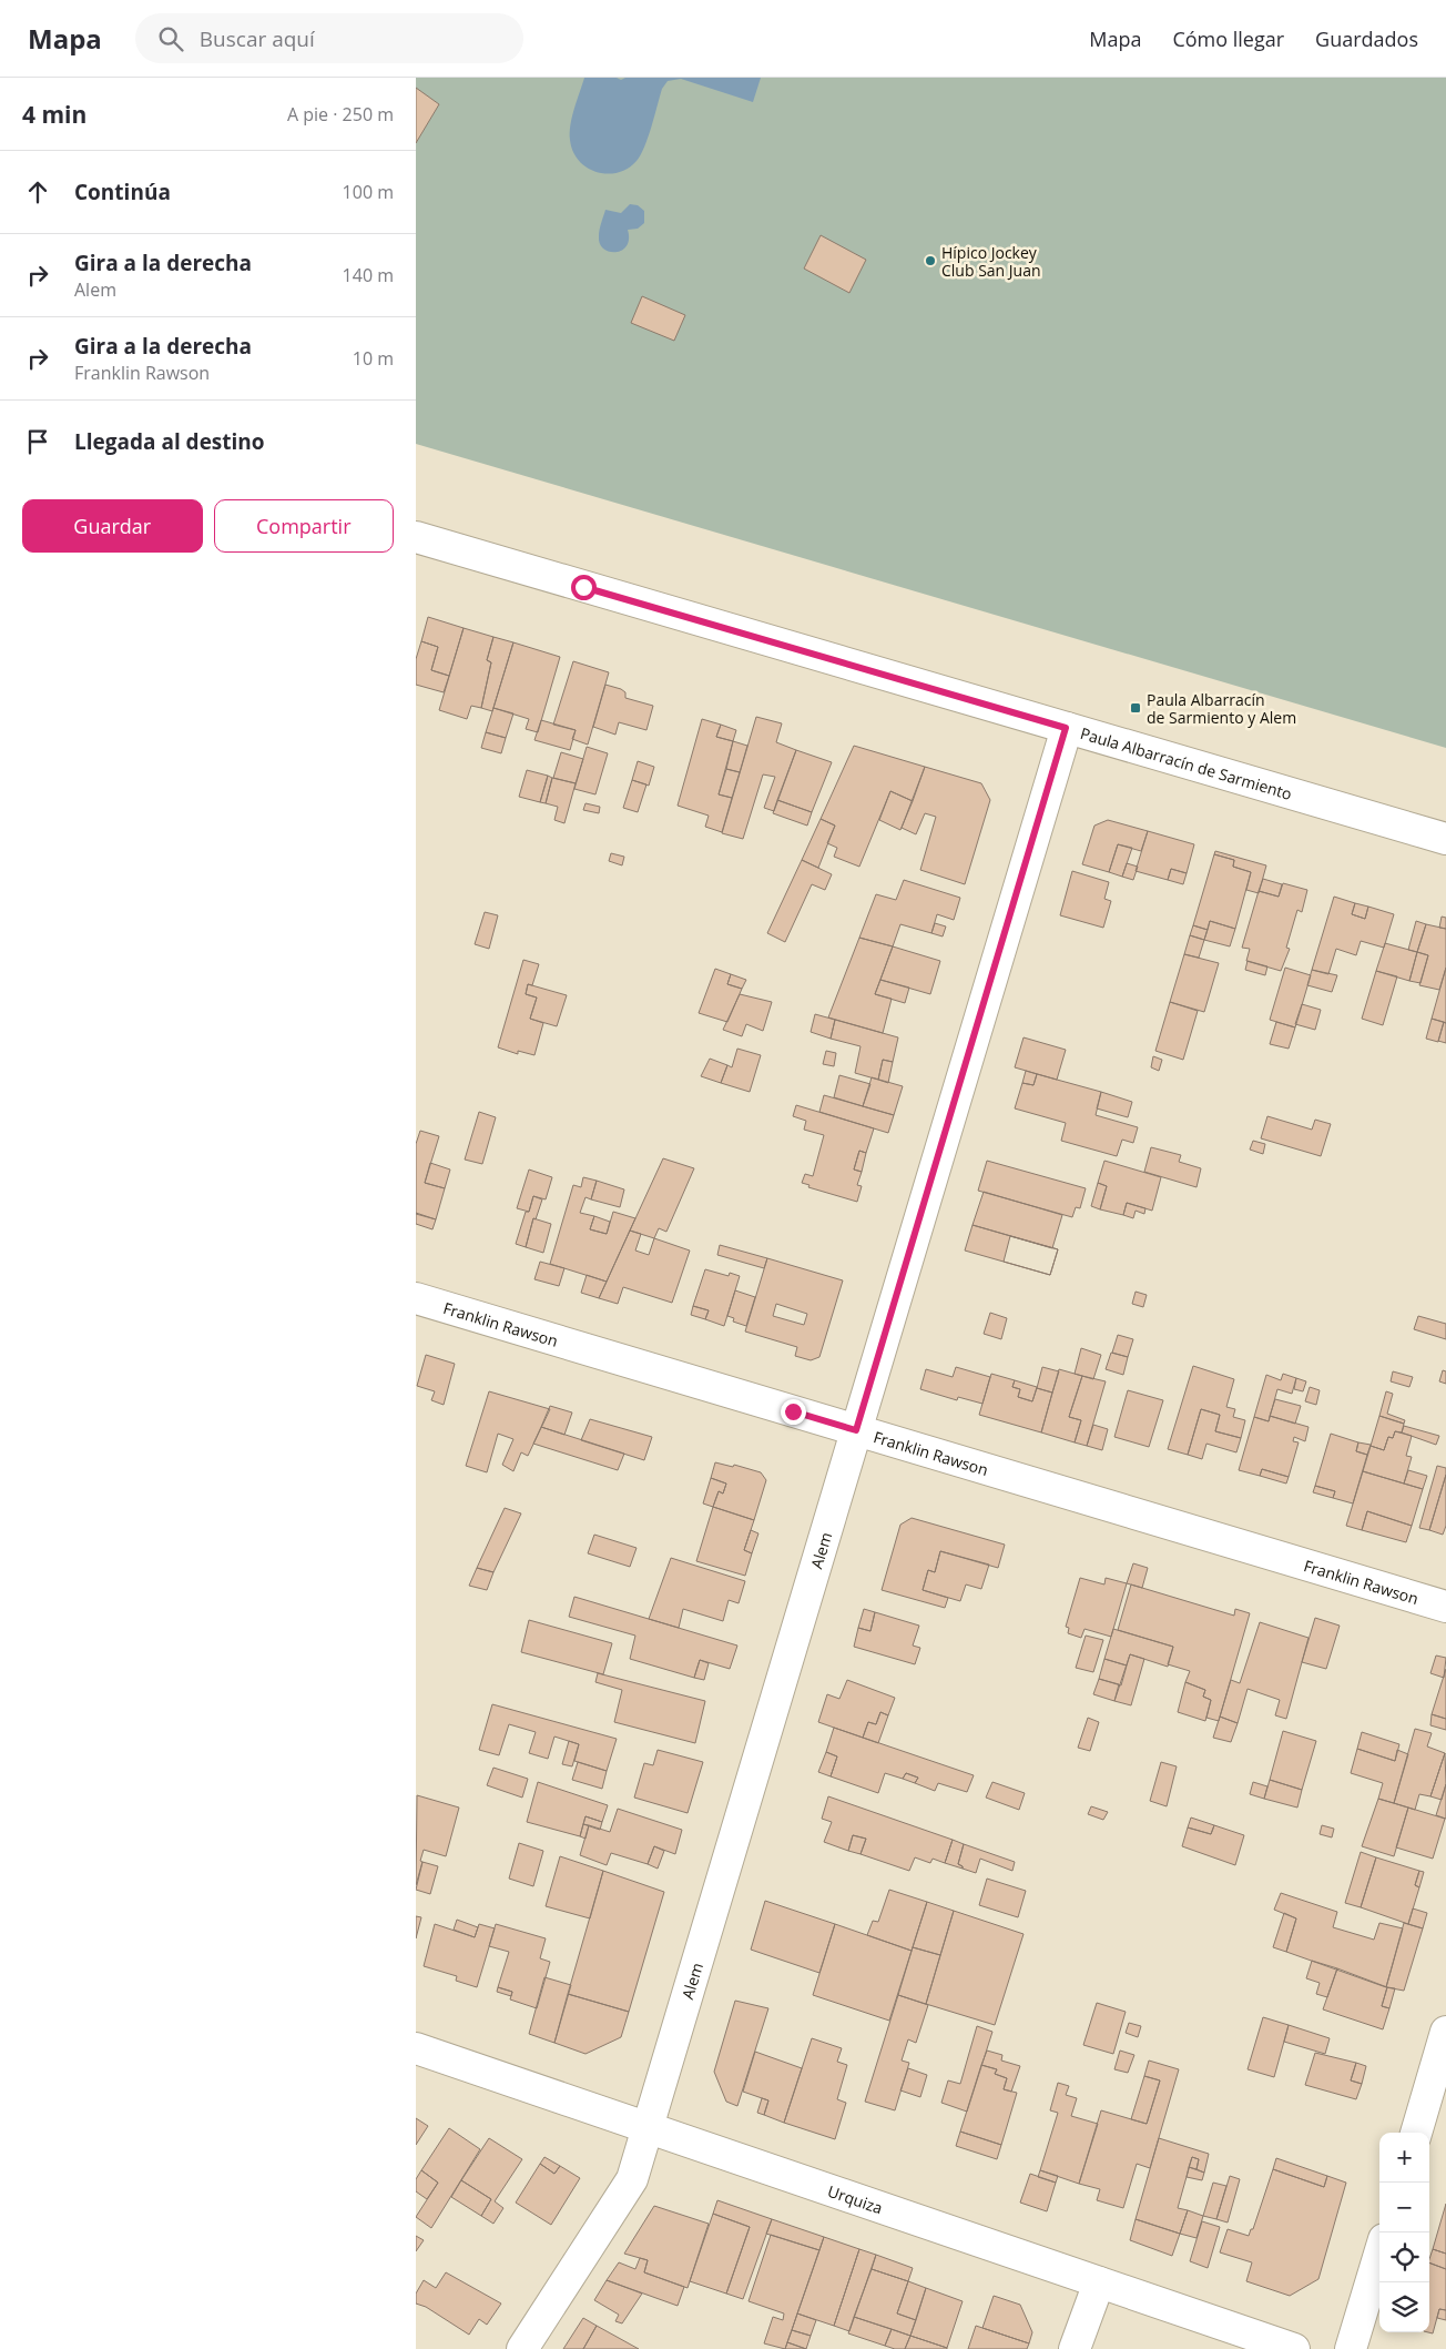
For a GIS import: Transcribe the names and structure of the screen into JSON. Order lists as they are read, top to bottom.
{
  "streets": {
    "street": [
      "Paula Albarracín de Sarmiento",
      "Franklin Rawson",
      "Alem",
      "Urquiza"
    ]
  },
  "crossings": [
    ["Paula Albarracín de Sarmiento", "Alem"],
    ["Franklin Rawson", "Alem"],
    ["Alem", "Urquiza"]
  ],
  "places": {
    "other": ["Hípico Jockey Club San Juan"],
    "transit": ["Paula Albarracín de Sarmiento y Alem"]
  },
  "page": {
    "header": "Mapa",
    "search": "Buscar aquí",
    "nav": ["Mapa", "Cómo llegar", "Guardados"],
    "heading": ["4 min", "A pie · 250 m"],
    "list": [
      ["Continúa", "100 m"],
      ["Gira a la derecha", "Alem", "140 m"],
      ["Gira a la derecha", "Franklin Rawson", "10 m"],
      "Llegada al destino"
    ],
    "buttons": ["Guardar", "Compartir"],
    "map_buttons": ["+", "−"]
  }
}
